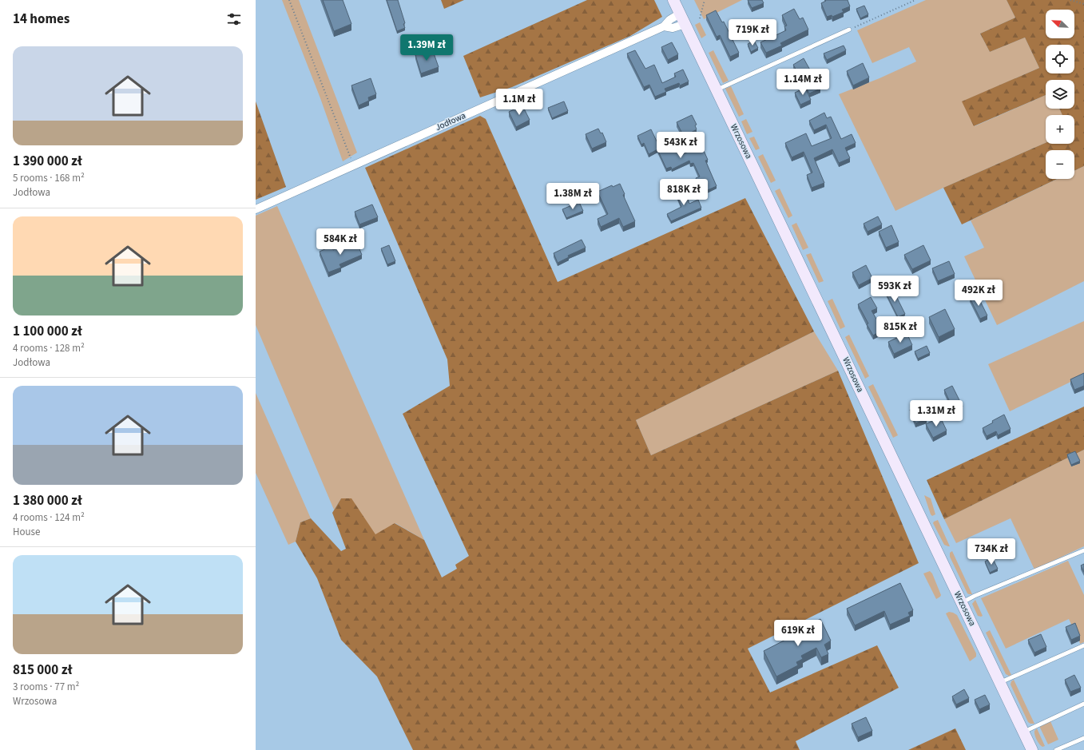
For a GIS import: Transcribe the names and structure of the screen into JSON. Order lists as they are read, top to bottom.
{
  "streets": {
    "main road": ["Wrzosowa"],
    "street": ["Jodłowa"]
  },
  "crossings": [
    ["Jodłowa", "Wrzosowa"]
  ],
  "north": "top left",
  "page": {
    "heading": "14 homes",
    "map_buttons": ["+", "−"],
    "price": [
      "719K zł",
      "1.39M zł",
      "1.14M zł",
      "1.1M zł",
      "543K zł",
      "818K zł",
      "1.38M zł",
      "584K zł",
      "593K zł",
      "492K zł",
      "815K zł",
      "1.31M zł",
      "734K zł",
      "619K zł"
    ],
    "list": [
      {
        "name": "1 390 000 zł",
        "note": "5 rooms · 168 m² · Jodłowa"
      },
      {
        "name": "1 100 000 zł",
        "note": "4 rooms · 128 m² · Jodłowa"
      },
      {
        "name": "1 380 000 zł",
        "note": "4 rooms · 124 m² · House"
      },
      {
        "name": "815 000 zł",
        "note": "3 rooms · 77 m² · Wrzosowa"
      }
    ]
  }
}
